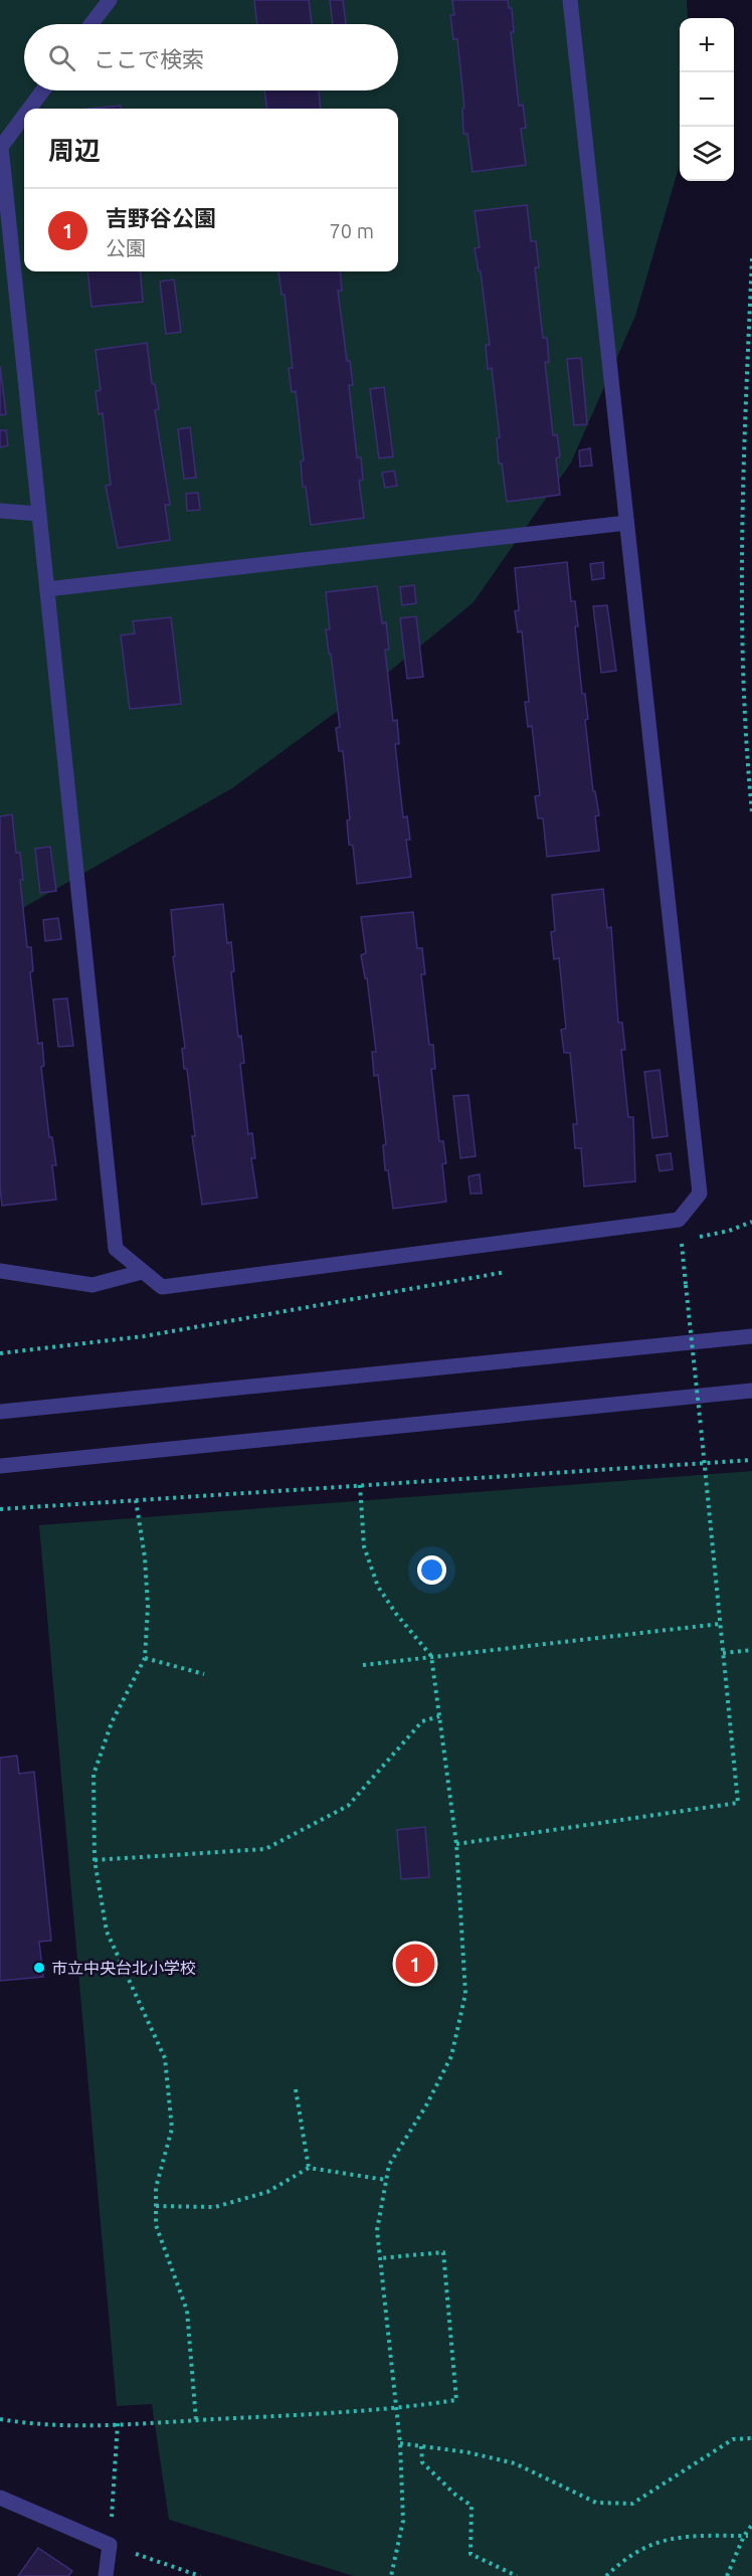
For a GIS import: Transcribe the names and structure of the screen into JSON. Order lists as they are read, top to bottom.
{
  "places": ["市立中央台北小学校"],
  "page": {
    "map_buttons": ["+", "−"],
    "search": "ここで検索",
    "heading": "周辺",
    "list": [
      {
        "mark": "1",
        "name": "吉野谷公園",
        "note": "公園",
        "value": "70 m"
      }
    ],
    "pins": "1"
  }
}
